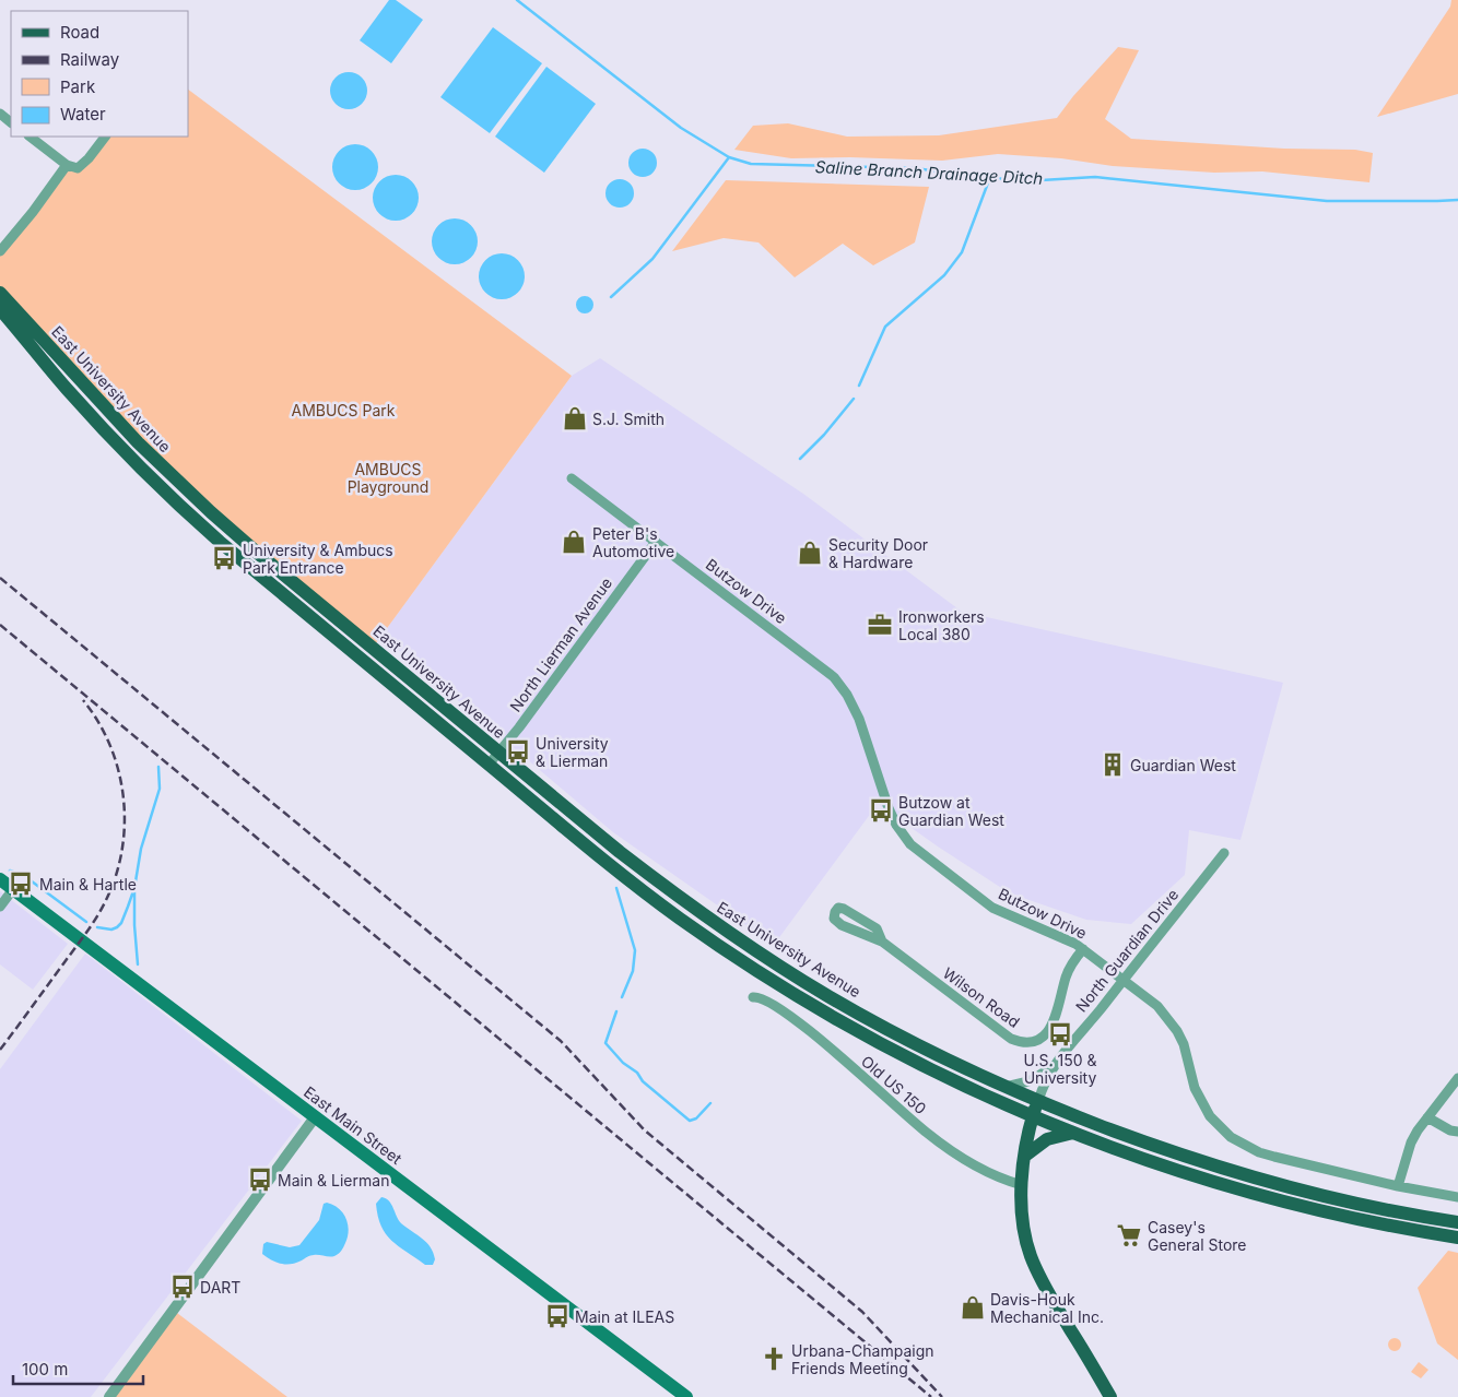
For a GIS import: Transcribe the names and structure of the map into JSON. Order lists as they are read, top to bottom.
{
  "streets": {
    "main road": ["East University Avenue", "East Main Street"],
    "street": [
      "Butzow Drive",
      "North Lierman Avenue",
      "North Guardian Drive",
      "Wilson Road",
      "Old US 150"
    ]
  },
  "crossings": [
    ["East University Avenue", "North Lierman Avenue"],
    ["East University Avenue", "North Guardian Drive"],
    ["Butzow Drive", "North Lierman Avenue"],
    ["Butzow Drive", "North Guardian Drive"],
    ["Butzow Drive", "Wilson Road"]
  ],
  "water": ["Saline Branch Drainage Ditch"],
  "parks": ["AMBUCS Park", "AMBUCS Playground"],
  "places": {
    "shop": [
      "S.J. Smith",
      "Peter B's Automotive",
      "Security Door & Hardware",
      "Davis-Houk Mechanical Inc."
    ],
    "bus stop": [
      "University & Ambucs Park Entrance",
      "University & Lierman",
      "Butzow at Guardian West",
      "Main & Hartle",
      "U.S. 150 & University",
      "Main & Lierman",
      "DART",
      "Main at ILEAS"
    ],
    "office": ["Ironworkers Local 380"],
    "building": ["Guardian West"],
    "supermarket": ["Casey's General Store"],
    "church": ["Urbana-Champaign Friends Meeting"]
  },
  "legend": [
    "Road",
    "Railway",
    "Park",
    "Water"
  ],
  "scale_bar": "100 m"
}
